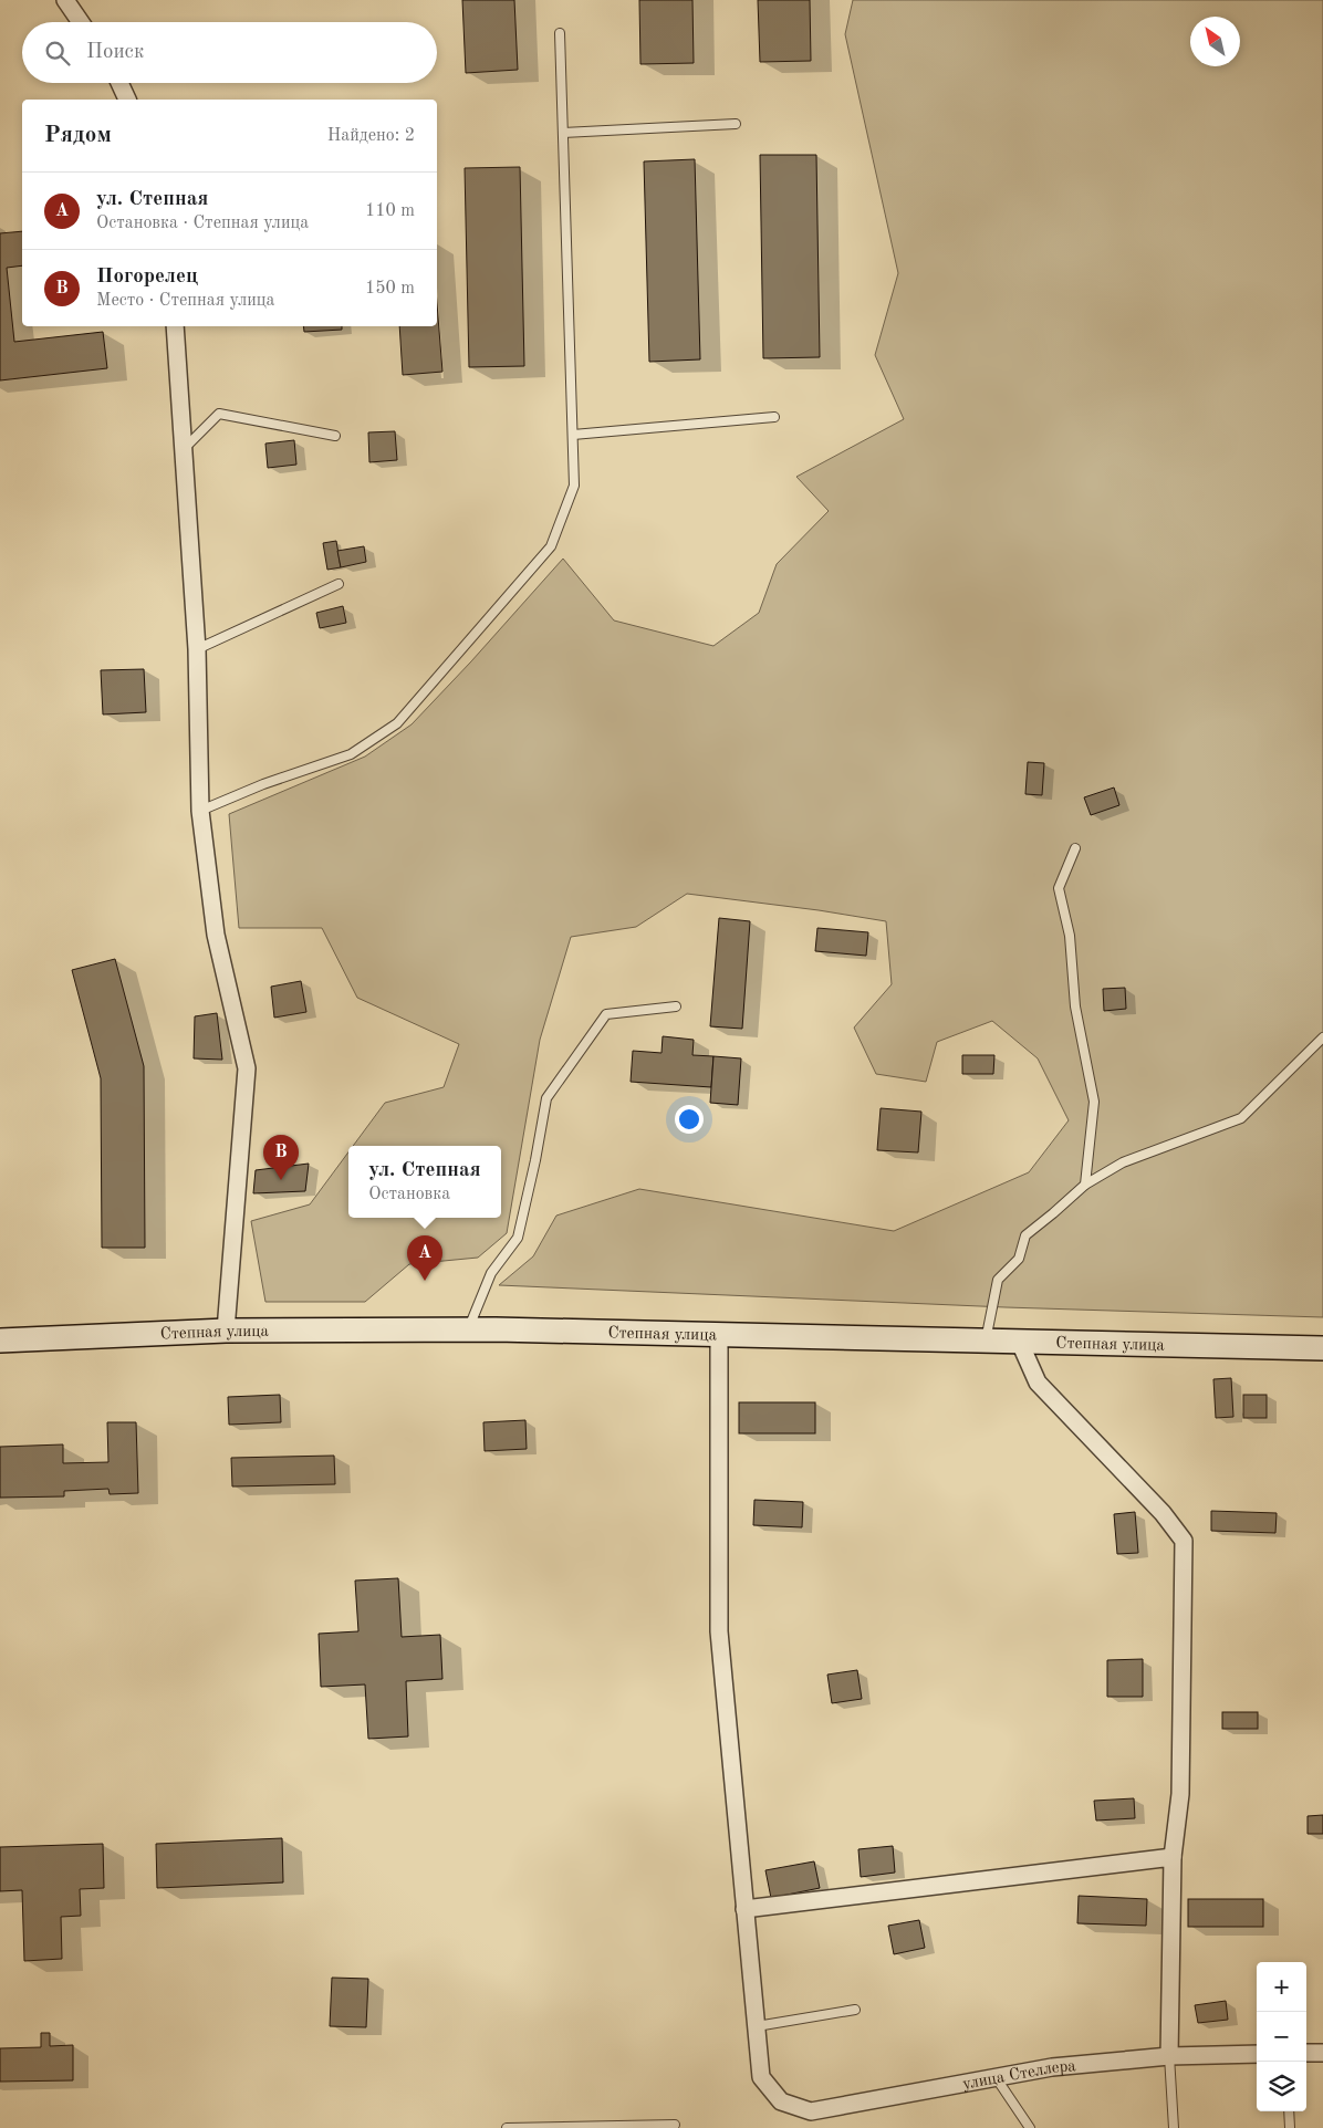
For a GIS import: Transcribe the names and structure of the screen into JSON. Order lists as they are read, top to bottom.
{
  "streets": {
    "street": ["Степная улица", "улица Стеллера"]
  },
  "north": "top left",
  "page": {
    "search": "Поиск",
    "heading": ["Рядом", "Найдено: 2"],
    "list": [
      {
        "mark": "A",
        "name": "ул. Степная",
        "note": "Остановка · Степная улица",
        "value": "110 m"
      },
      {
        "mark": "B",
        "name": "Погорелец",
        "note": "Место · Степная улица",
        "value": "150 m"
      }
    ],
    "pins": ["B", "A"],
    "popup": ["ул. Степная", "Остановка"],
    "map_buttons": ["+", "−"]
  }
}
